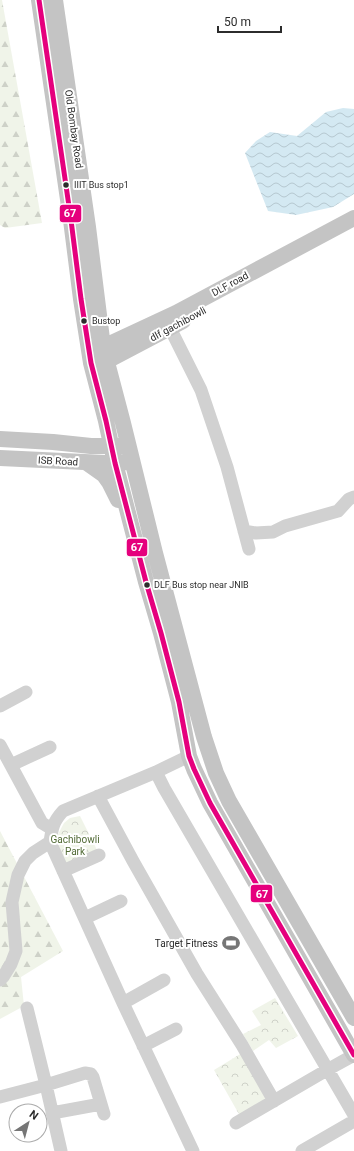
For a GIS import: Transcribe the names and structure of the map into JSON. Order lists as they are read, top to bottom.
{
  "streets": {
    "main road": [
      "Old Bombay Road",
      "DLF road",
      "dlf gachibowli",
      "ISB Road"
    ]
  },
  "crossings": [
    ["Old Bombay Road", "DLF road"],
    ["Old Bombay Road", "dlf gachibowli"],
    ["Old Bombay Road", "ISB Road"],
    ["DLF road", "dlf gachibowli"]
  ],
  "parks": ["Gachibowli Park"],
  "places": {
    "other": ["IIIT Bus stop1", "Bustop", "DLF Bus stop near JNIB"],
    "sports": ["Target Fitness"]
  },
  "lines": ["transit line 67"],
  "scale_bar": "50 m",
  "north": "top right"
}
